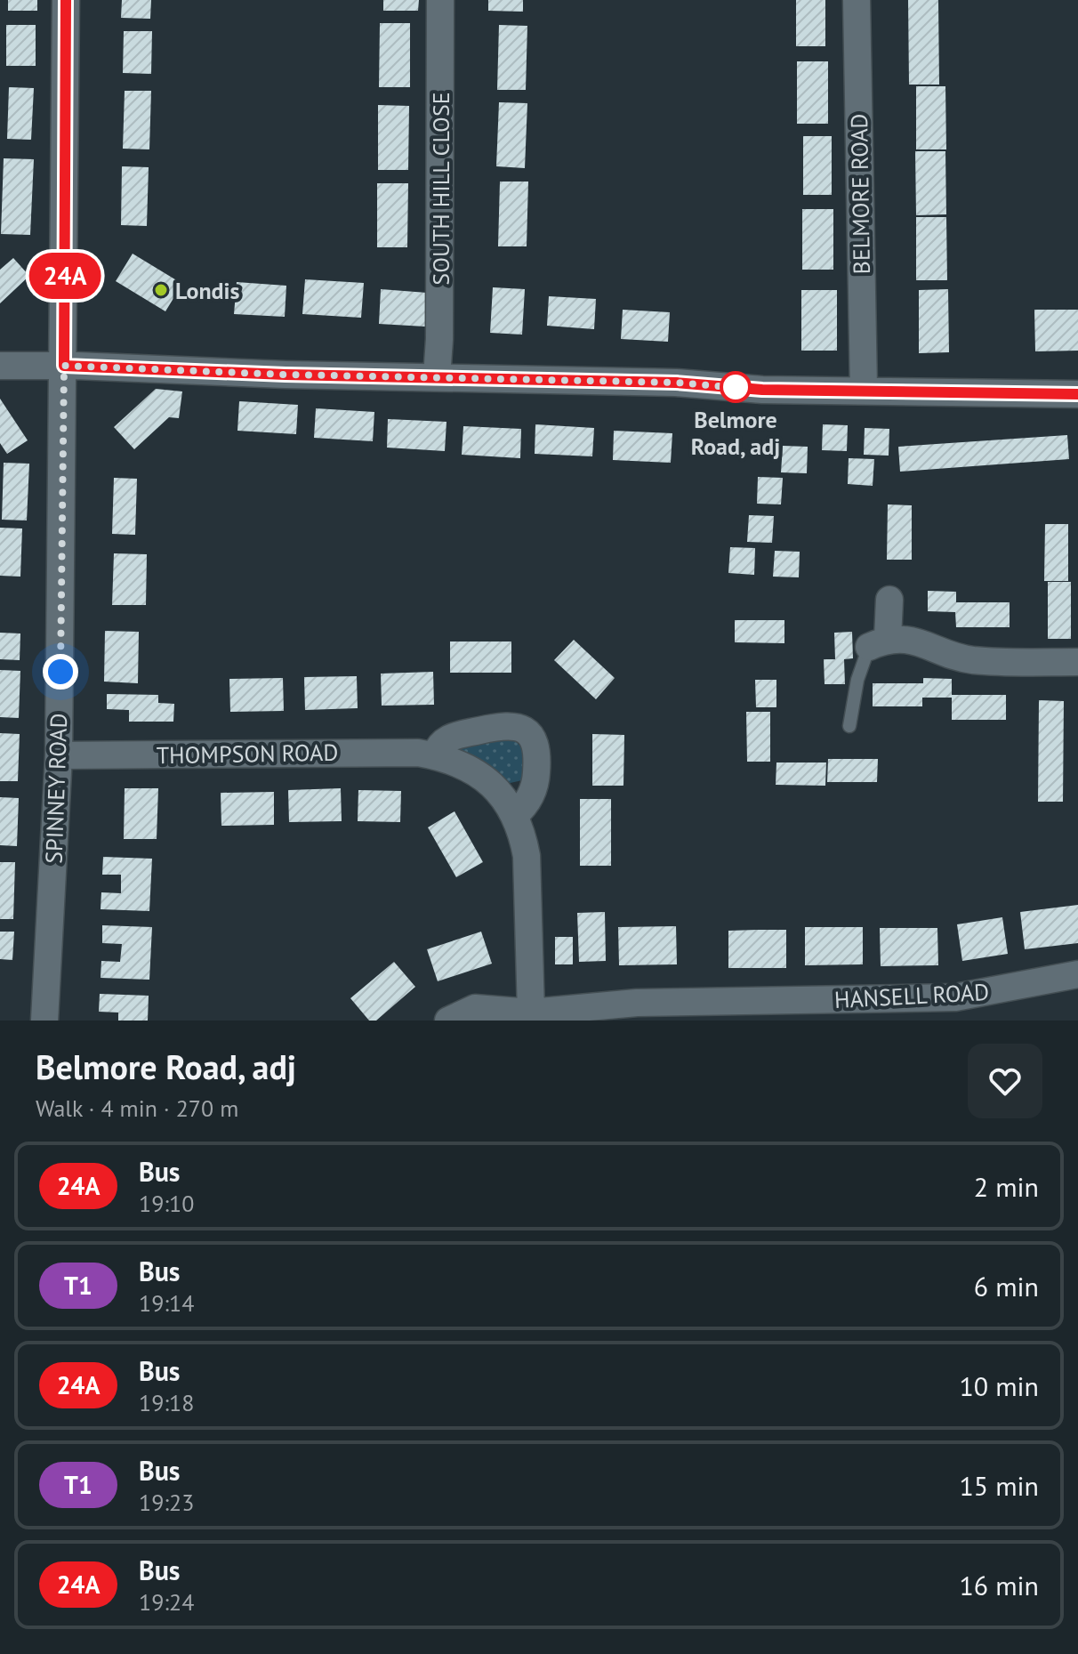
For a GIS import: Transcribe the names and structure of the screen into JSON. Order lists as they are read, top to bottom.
{
  "streets": {
    "street": [
      "SOUTH HILL CLOSE",
      "BELMORE ROAD",
      "THOMPSON ROAD",
      "SPINNEY ROAD",
      "HANSELL ROAD"
    ]
  },
  "crossings": [
    ["THOMPSON ROAD", "SPINNEY ROAD"],
    ["THOMPSON ROAD", "HANSELL ROAD"]
  ],
  "places": ["Londis", "Belmore Road, adj"],
  "lines": ["bus line 24A"],
  "page": {
    "on_map": "24A",
    "heading": ["Belmore Road, adj", "Walk · 4 min · 270 m"],
    "list": [
      {
        "mark": "24A",
        "name": "Bus",
        "note": "19:10",
        "value": "2 min"
      },
      {
        "mark": "T1",
        "name": "Bus",
        "note": "19:14",
        "value": "6 min"
      },
      {
        "mark": "24A",
        "name": "Bus",
        "note": "19:18",
        "value": "10 min"
      },
      {
        "mark": "T1",
        "name": "Bus",
        "note": "19:23",
        "value": "15 min"
      },
      {
        "mark": "24A",
        "name": "Bus",
        "note": "19:24",
        "value": "16 min"
      }
    ]
  }
}
